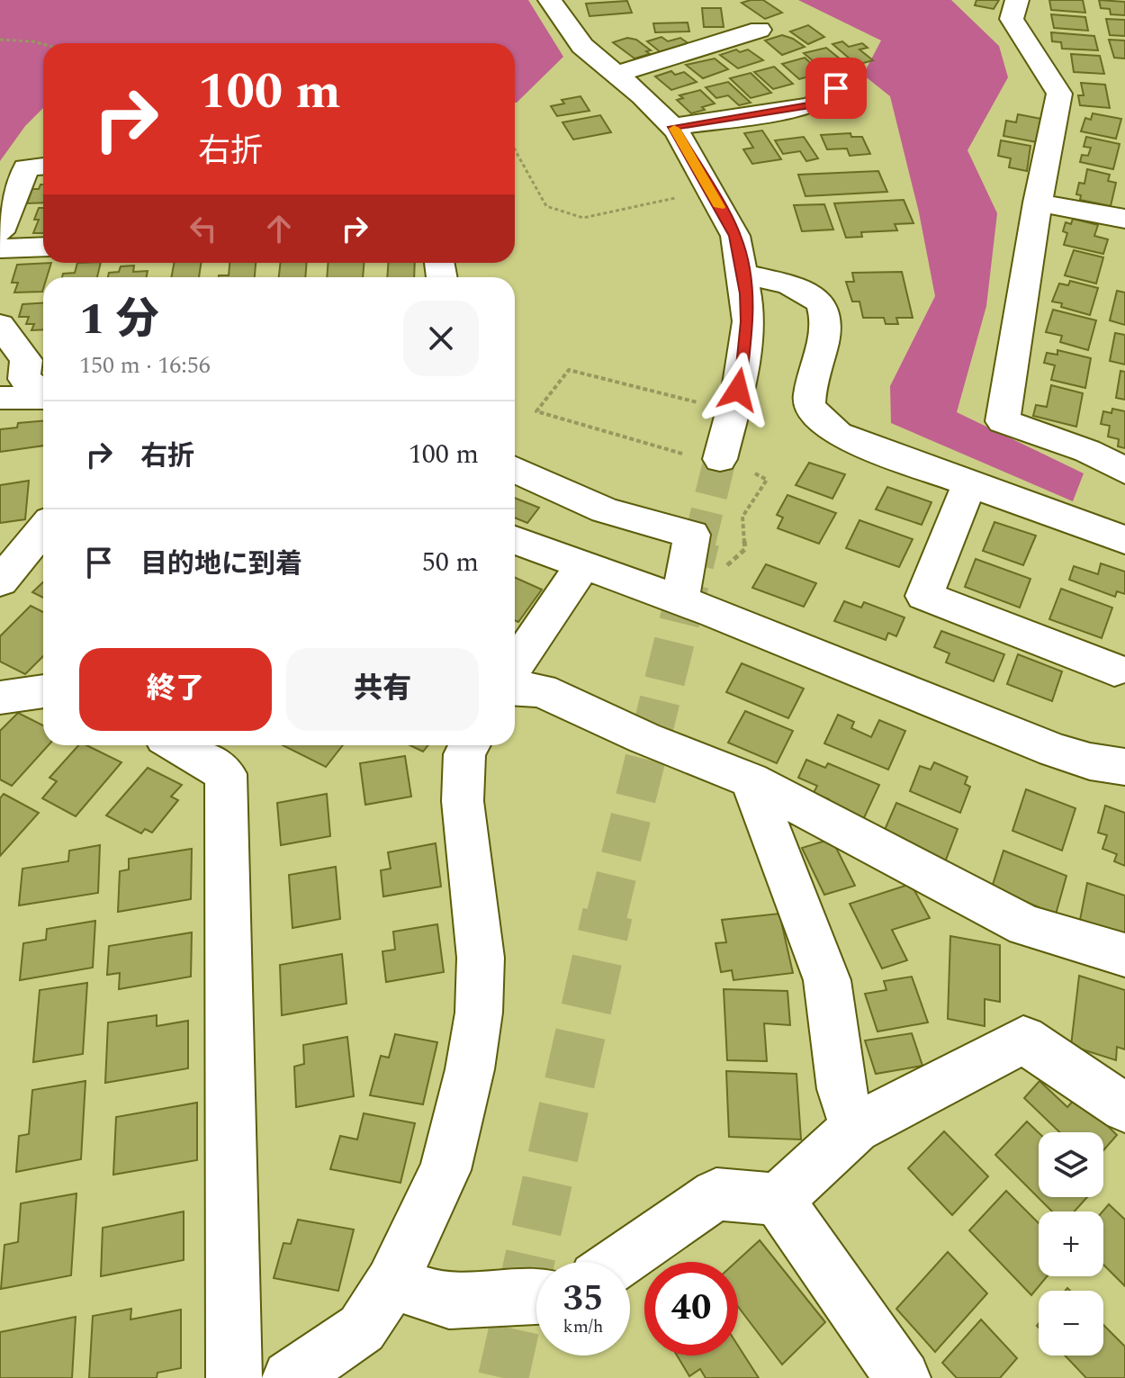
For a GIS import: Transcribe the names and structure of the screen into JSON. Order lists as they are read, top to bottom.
{
  "page": {
    "turn": ["100 m", "右折"],
    "heading": ["1 分", "150 m · 16:56"],
    "list": [
      {
        "name": "右折",
        "value": "100 m"
      },
      {
        "name": "目的地に到着",
        "value": "50 m"
      }
    ],
    "buttons": ["終了", "共有"],
    "map_buttons": ["+", "−"],
    "speed": "35 km/h",
    "limit": "40"
  }
}
